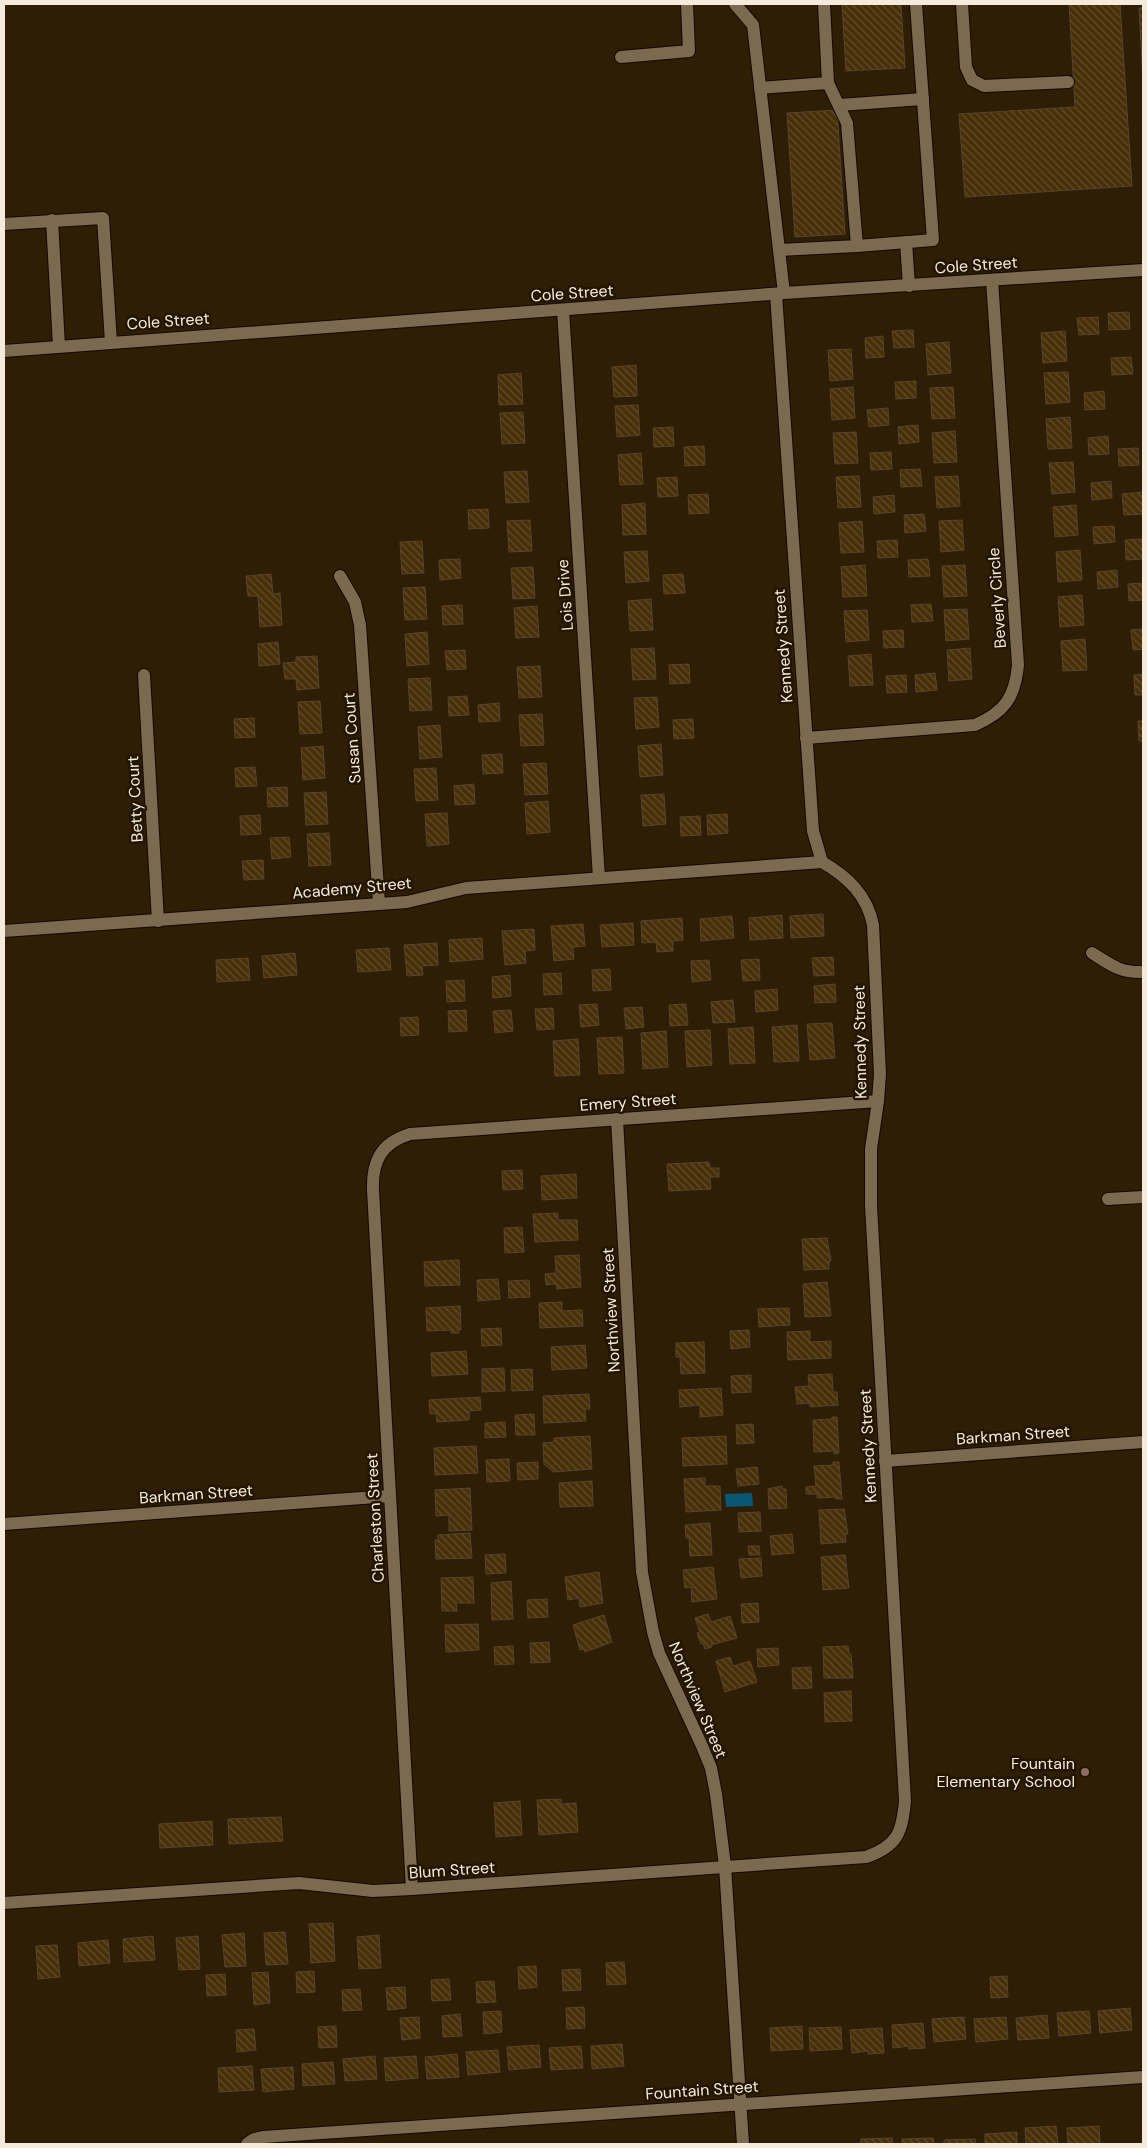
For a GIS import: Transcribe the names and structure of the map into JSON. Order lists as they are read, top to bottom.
{
  "streets": {
    "street": [
      "Cole Street",
      "Lois Drive",
      "Beverly Circle",
      "Kennedy Street",
      "Susan Court",
      "Betty Court",
      "Academy Street",
      "Emery Street",
      "Northview Street",
      "Barkman Street",
      "Charleston Street",
      "Blum Street",
      "Fountain Street"
    ]
  },
  "crossings": [
    ["Cole Street", "Lois Drive"],
    ["Cole Street", "Beverly Circle"],
    ["Cole Street", "Kennedy Street"],
    ["Lois Drive", "Academy Street"],
    ["Beverly Circle", "Kennedy Street"],
    ["Kennedy Street", "Academy Street"],
    ["Kennedy Street", "Emery Street"],
    ["Kennedy Street", "Barkman Street"],
    ["Kennedy Street", "Blum Street"],
    ["Susan Court", "Academy Street"],
    ["Betty Court", "Academy Street"],
    ["Emery Street", "Northview Street"],
    ["Emery Street", "Charleston Street"],
    ["Northview Street", "Blum Street"],
    ["Northview Street", "Fountain Street"],
    ["Barkman Street", "Charleston Street"],
    ["Charleston Street", "Blum Street"]
  ],
  "places": ["Fountain Elementary School"]
}
